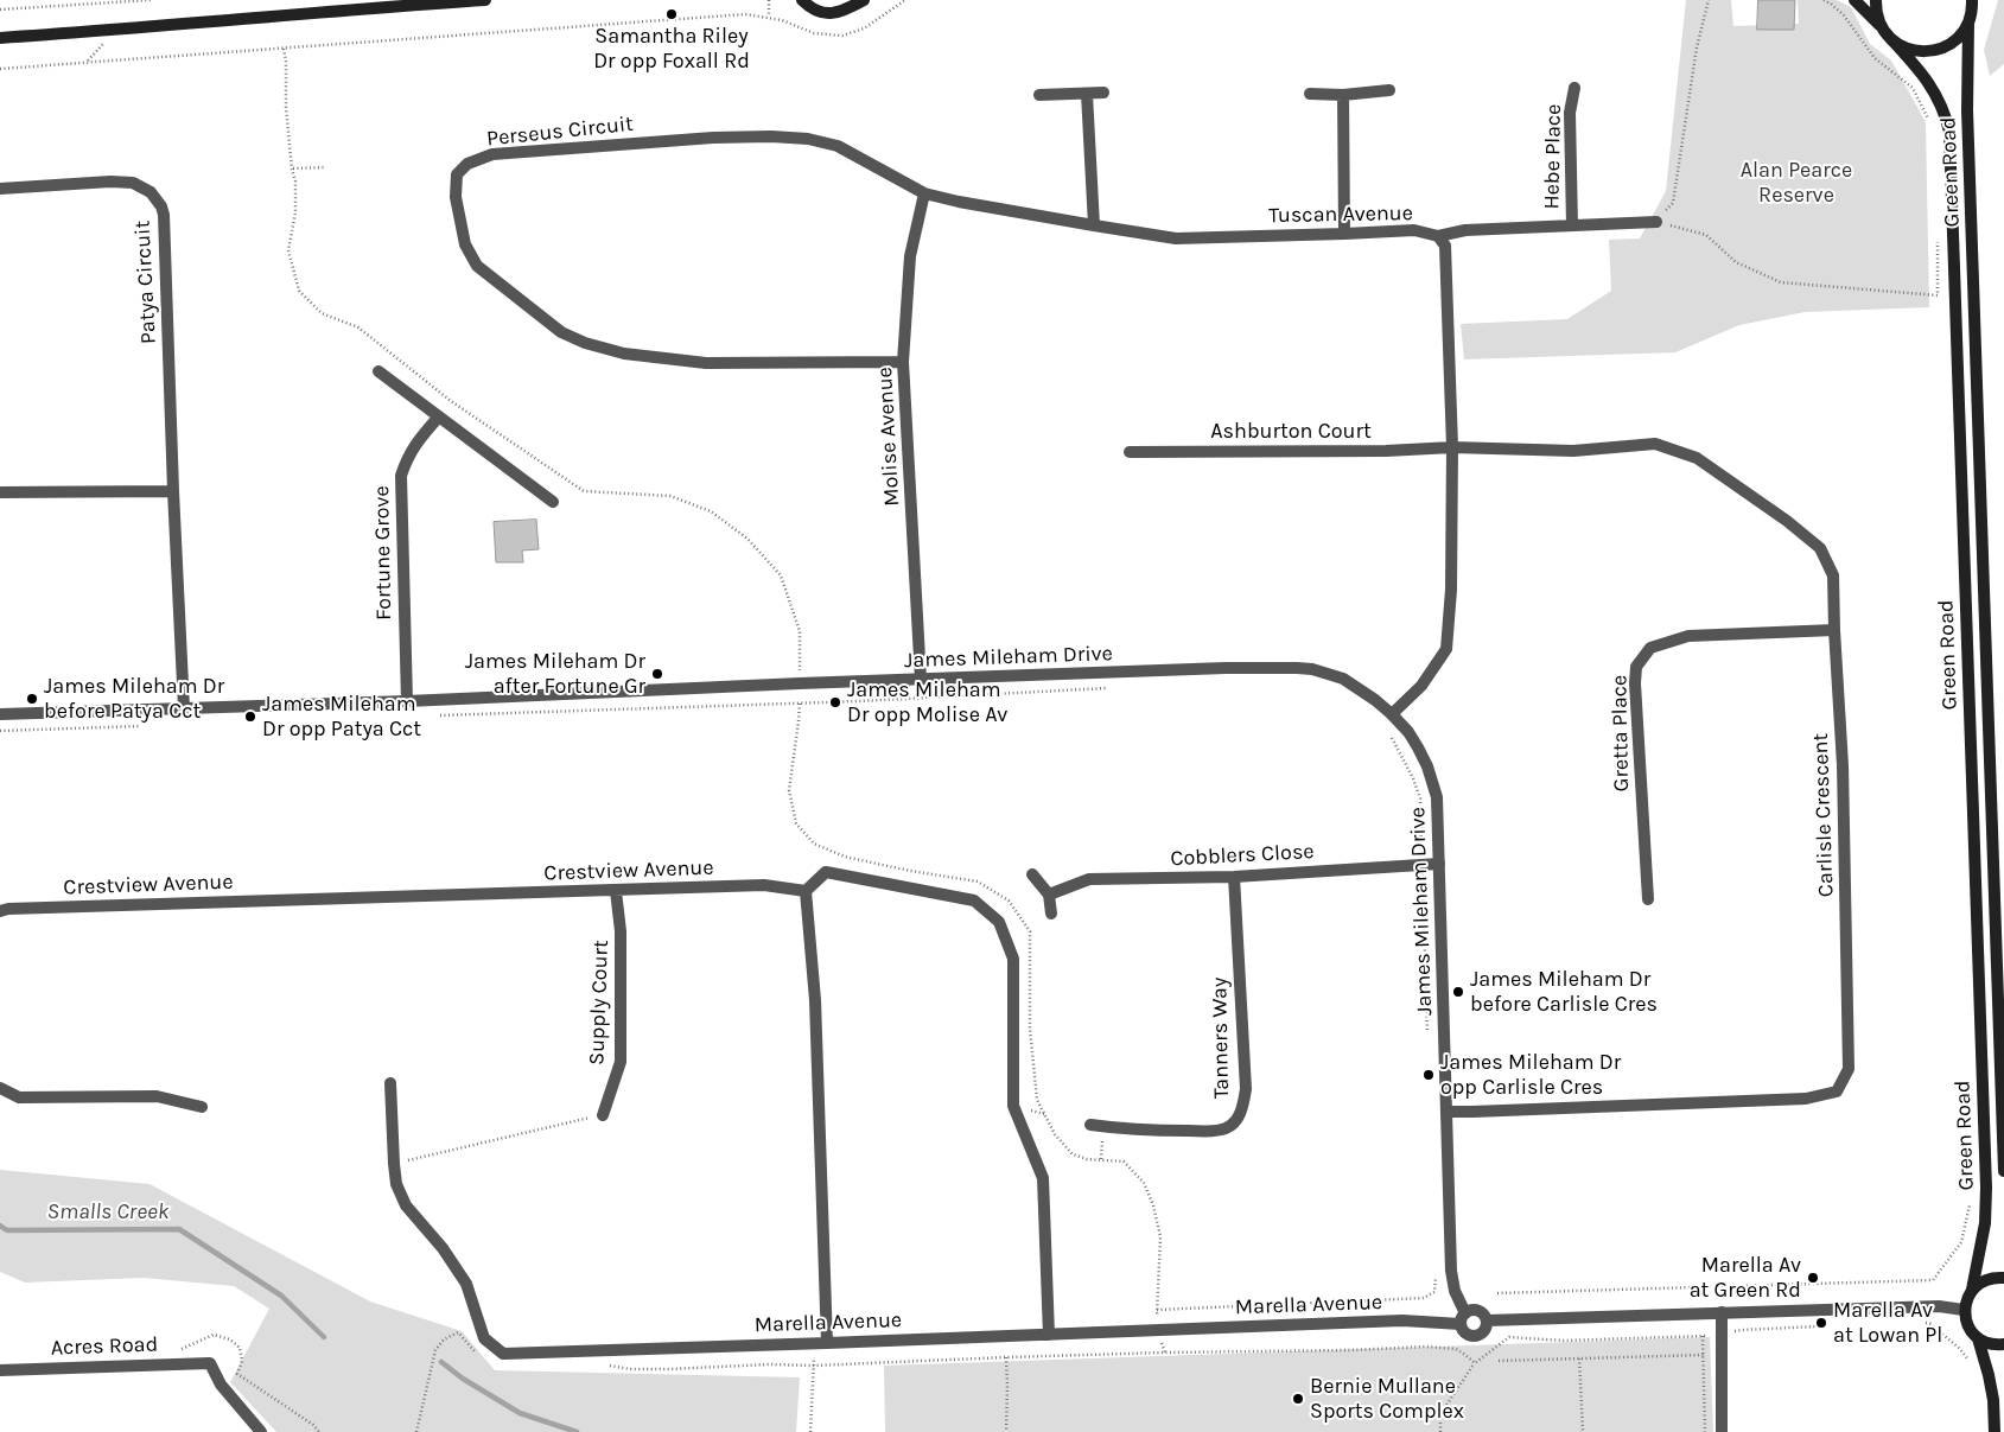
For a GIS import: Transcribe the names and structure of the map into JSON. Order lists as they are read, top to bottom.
{
  "streets": {
    "main road": ["Green Road"],
    "street": [
      "Perseus Circuit",
      "Hebe Place",
      "Tuscan Avenue",
      "Patya Circuit",
      "Ashburton Court",
      "Molise Avenue",
      "Fortune Grove",
      "James Mileham Drive",
      "Gretta Place",
      "Carlisle Crescent",
      "Cobblers Close",
      "Crestview Avenue",
      "Supply Court",
      "Tanners Way",
      "Marella Avenue",
      "Acres Road"
    ]
  },
  "crossings": [
    ["Perseus Circuit", "Tuscan Avenue"],
    ["Perseus Circuit", "Molise Avenue"],
    ["Hebe Place", "Tuscan Avenue"],
    ["Tuscan Avenue", "Ashburton Court"],
    ["Tuscan Avenue", "Molise Avenue"],
    ["Tuscan Avenue", "James Mileham Drive"],
    ["Tuscan Avenue", "Carlisle Crescent"],
    ["Patya Circuit", "James Mileham Drive"],
    ["Ashburton Court", "Carlisle Crescent"],
    ["Molise Avenue", "James Mileham Drive"],
    ["Fortune Grove", "James Mileham Drive"],
    ["James Mileham Drive", "Carlisle Crescent"],
    ["James Mileham Drive", "Cobblers Close"],
    ["James Mileham Drive", "Marella Avenue"],
    ["Gretta Place", "Carlisle Crescent"],
    ["Cobblers Close", "Tanners Way"],
    ["Crestview Avenue", "Supply Court"]
  ],
  "water": ["Smalls Creek"],
  "parks": ["Alan Pearce Reserve"],
  "places": [
    "Samantha Riley Dr opp Foxall Rd",
    "James Mileham Dr after Fortune Gr",
    "James Mileham Dr before Patya Cct",
    "James Mileham Dr opp Molise Av",
    "James Mileham Dr opp Patya Cct",
    "James Mileham Dr before Carlisle Cres",
    "James Mileham Dr opp Carlisle Cres",
    "Marella Av at Green Rd",
    "Marella Av at Lowan Pl",
    "Bernie Mullane Sports Complex"
  ]
}
